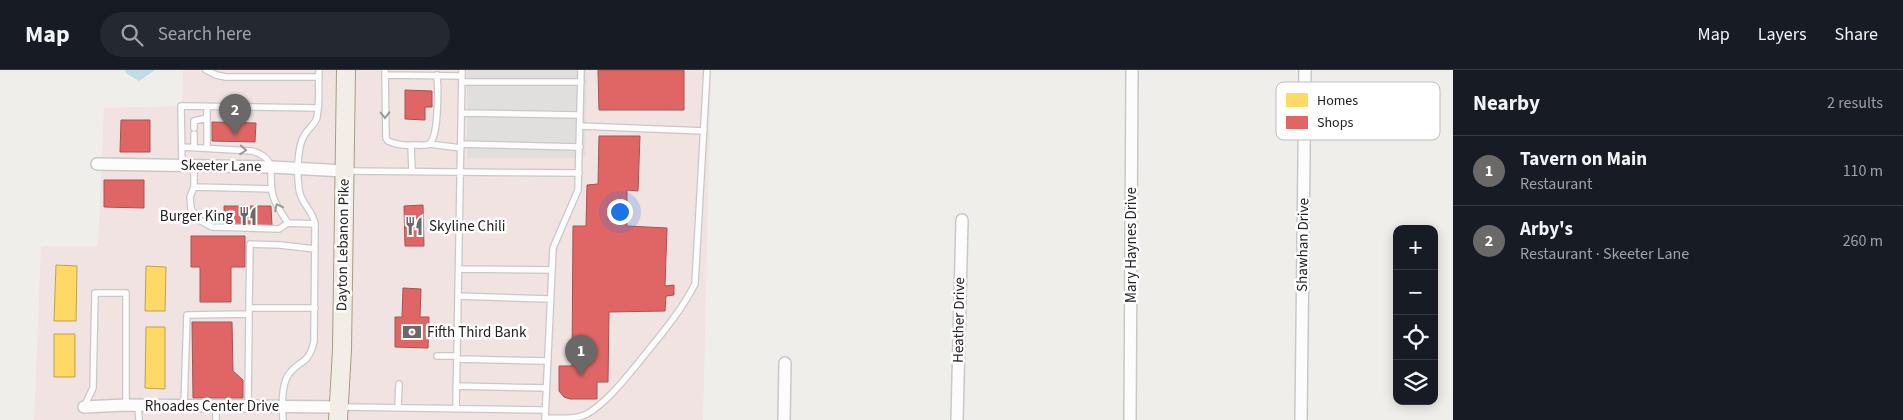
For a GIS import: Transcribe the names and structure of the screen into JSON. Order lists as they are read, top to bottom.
{
  "streets": {
    "main road": ["Dayton Lebanon Pike"],
    "street": [
      "Skeeter Lane",
      "Mary Haynes Drive",
      "Shawhan Drive",
      "Heather Drive",
      "Rhoades Center Drive"
    ]
  },
  "crossings": [
    ["Skeeter Lane", "Dayton Lebanon Pike"],
    ["Dayton Lebanon Pike", "Rhoades Center Drive"]
  ],
  "places": {
    "restaurant": ["Burger King", "Skyline Chili"],
    "bank": ["Fifth Third Bank"]
  },
  "legend": ["Homes", "Shops"],
  "page": {
    "header": "Map",
    "search": "Search here",
    "nav": ["Map", "Layers", "Share"],
    "heading": ["Nearby", "2 results"],
    "pins": ["2", "1"],
    "list": [
      {
        "mark": "1",
        "name": "Tavern on Main",
        "note": "Restaurant",
        "value": "110 m"
      },
      {
        "mark": "2",
        "name": "Arby's",
        "note": "Restaurant · Skeeter Lane",
        "value": "260 m"
      }
    ],
    "map_buttons": ["+", "−"]
  }
}
